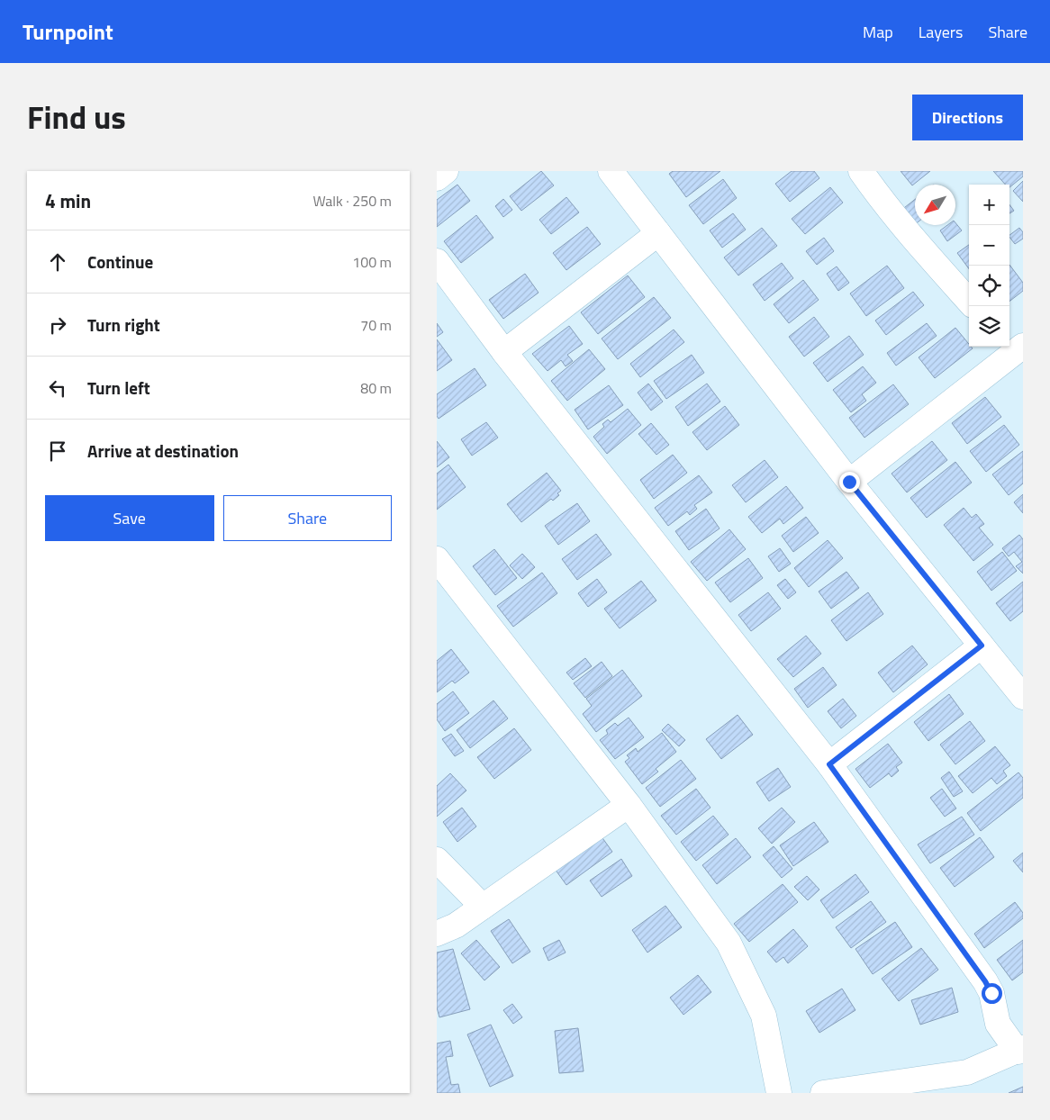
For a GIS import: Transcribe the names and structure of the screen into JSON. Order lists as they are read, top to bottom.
{
  "north": "bottom left",
  "page": {
    "header": "Turnpoint",
    "nav": ["Map", "Layers", "Share"],
    "title": "Find us",
    "buttons": [
      "Directions",
      ["Save", "Share"]
    ],
    "heading": ["4 min", "Walk · 250 m"],
    "map_buttons": ["+", "−"],
    "list": [
      ["Continue", "100 m"],
      ["Turn right", "70 m"],
      ["Turn left", "80 m"],
      "Arrive at destination"
    ]
  }
}
